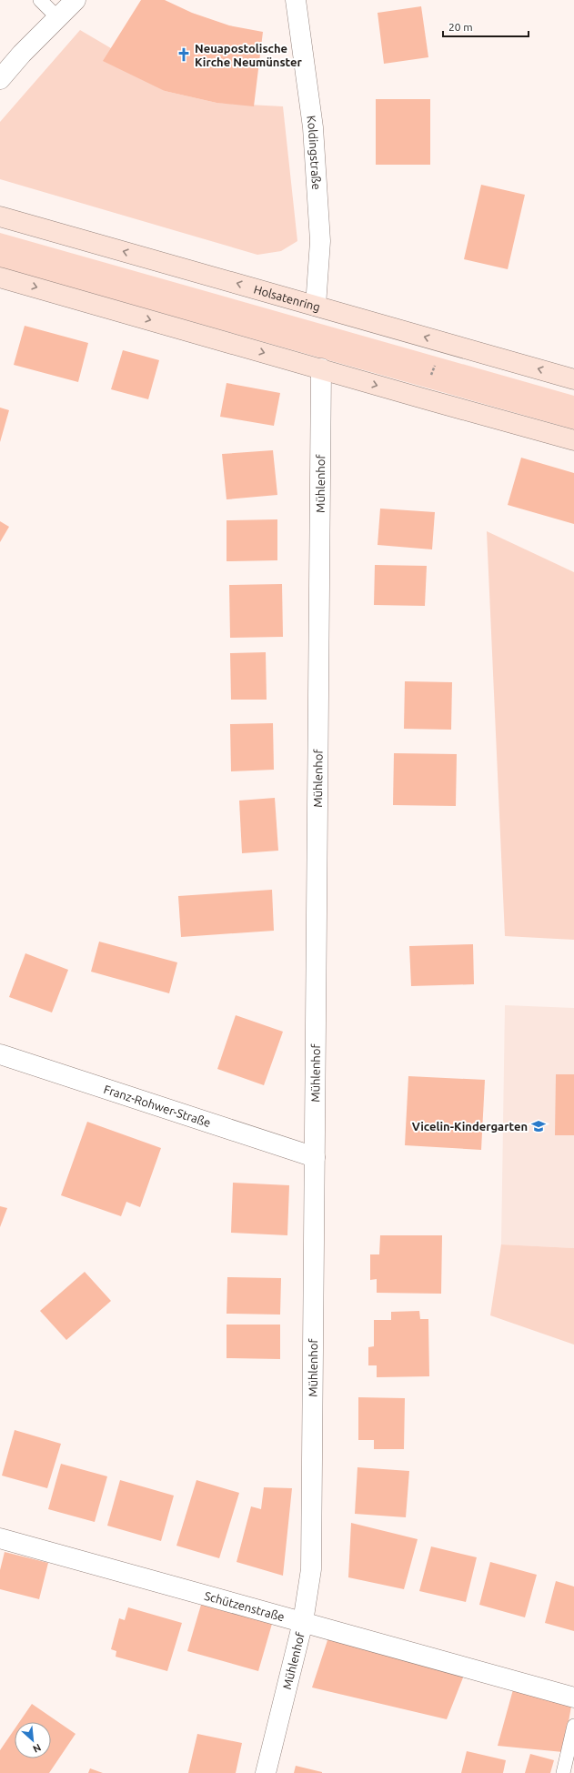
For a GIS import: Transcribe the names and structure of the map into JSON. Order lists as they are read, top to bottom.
{
  "streets": {
    "main road": ["Holsatenring"],
    "street": [
      "Koldingstraße",
      "Mühlenhof",
      "Franz-Rohwer-Straße",
      "Schützenstraße"
    ]
  },
  "crossings": [
    ["Koldingstraße", "Holsatenring"],
    ["Mühlenhof", "Franz-Rohwer-Straße"],
    ["Mühlenhof", "Schützenstraße"]
  ],
  "places": {
    "church": ["Neuapostolische Kirche Neumünster"],
    "school or university": ["Vicelin-Kindergarten"]
  },
  "scale_bar": "20 m",
  "north": "bottom right"
}
